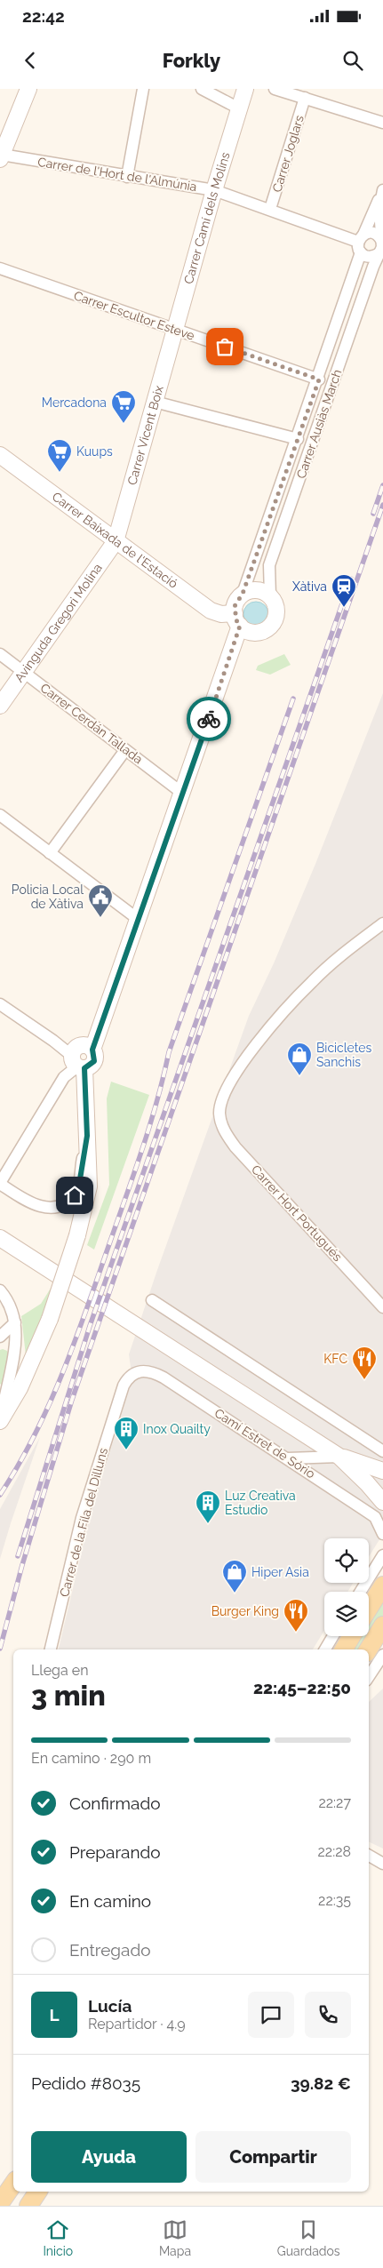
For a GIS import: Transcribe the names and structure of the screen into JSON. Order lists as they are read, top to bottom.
{
  "streets": {
    "street": [
      "Carrer Joglars",
      "Carrer de l'Hort de l'Almúnia",
      "Carrer Camí dels Molins",
      "Carrer Escultor Esteve",
      "Carrer Ausiàs March",
      "Carrer Vicent Boix",
      "Carrer Baixada de l'Estació",
      "Avinguda Gregori Molina",
      "Carrer Cerdán Tallada",
      "Carrer Hort Portugués",
      "Camí Estret de Sório",
      "Carrer de la Fila del Dilluns"
    ]
  },
  "crossings": [
    ["Carrer Joglars", "Carrer de l'Hort de l'Almúnia"],
    ["Carrer de l'Hort de l'Almúnia", "Carrer Camí dels Molins"],
    ["Carrer de l'Hort de l'Almúnia", "Carrer Ausiàs March"],
    ["Carrer Camí dels Molins", "Carrer Escultor Esteve"],
    ["Carrer Camí dels Molins", "Carrer Vicent Boix"],
    ["Carrer Escultor Esteve", "Carrer Ausiàs March"],
    ["Carrer Escultor Esteve", "Carrer Vicent Boix"],
    ["Carrer Ausiàs March", "Carrer Baixada de l'Estació"],
    ["Carrer Vicent Boix", "Carrer Baixada de l'Estació"],
    ["Carrer Vicent Boix", "Avinguda Gregori Molina"],
    ["Carrer Baixada de l'Estació", "Avinguda Gregori Molina"],
    ["Avinguda Gregori Molina", "Carrer Cerdán Tallada"],
    ["Camí Estret de Sório", "Carrer de la Fila del Dilluns"]
  ],
  "places": {
    "supermarket": ["Mercadona", "Kuups"],
    "station": ["Xàtiva"],
    "public building": ["Policia Local de Xàtiva"],
    "shop": ["Bicicletes Sanchis", "Hiper Asia"],
    "restaurant": ["KFC", "Burger King"],
    "building": ["Inox Quailty", "Luz Creativa Estudio"]
  },
  "page": {
    "status": "22:42",
    "header": "Forkly",
    "heading": ["3 min", "Llega en", "22:45–22:50"],
    "panel": [
      "Lucía",
      "Repartidor · 4.9",
      "Pedido #8035",
      "39.82 €"
    ],
    "bar": "En camino · 290 m",
    "list": [
      ["Confirmado", "22:27"],
      ["Preparando", "22:28"],
      ["En camino", "22:35"],
      "Entregado"
    ],
    "round": "L",
    "buttons": ["Ayuda", "Compartir"],
    "tabs": ["Inicio", "Mapa", "Guardados"]
  }
}
